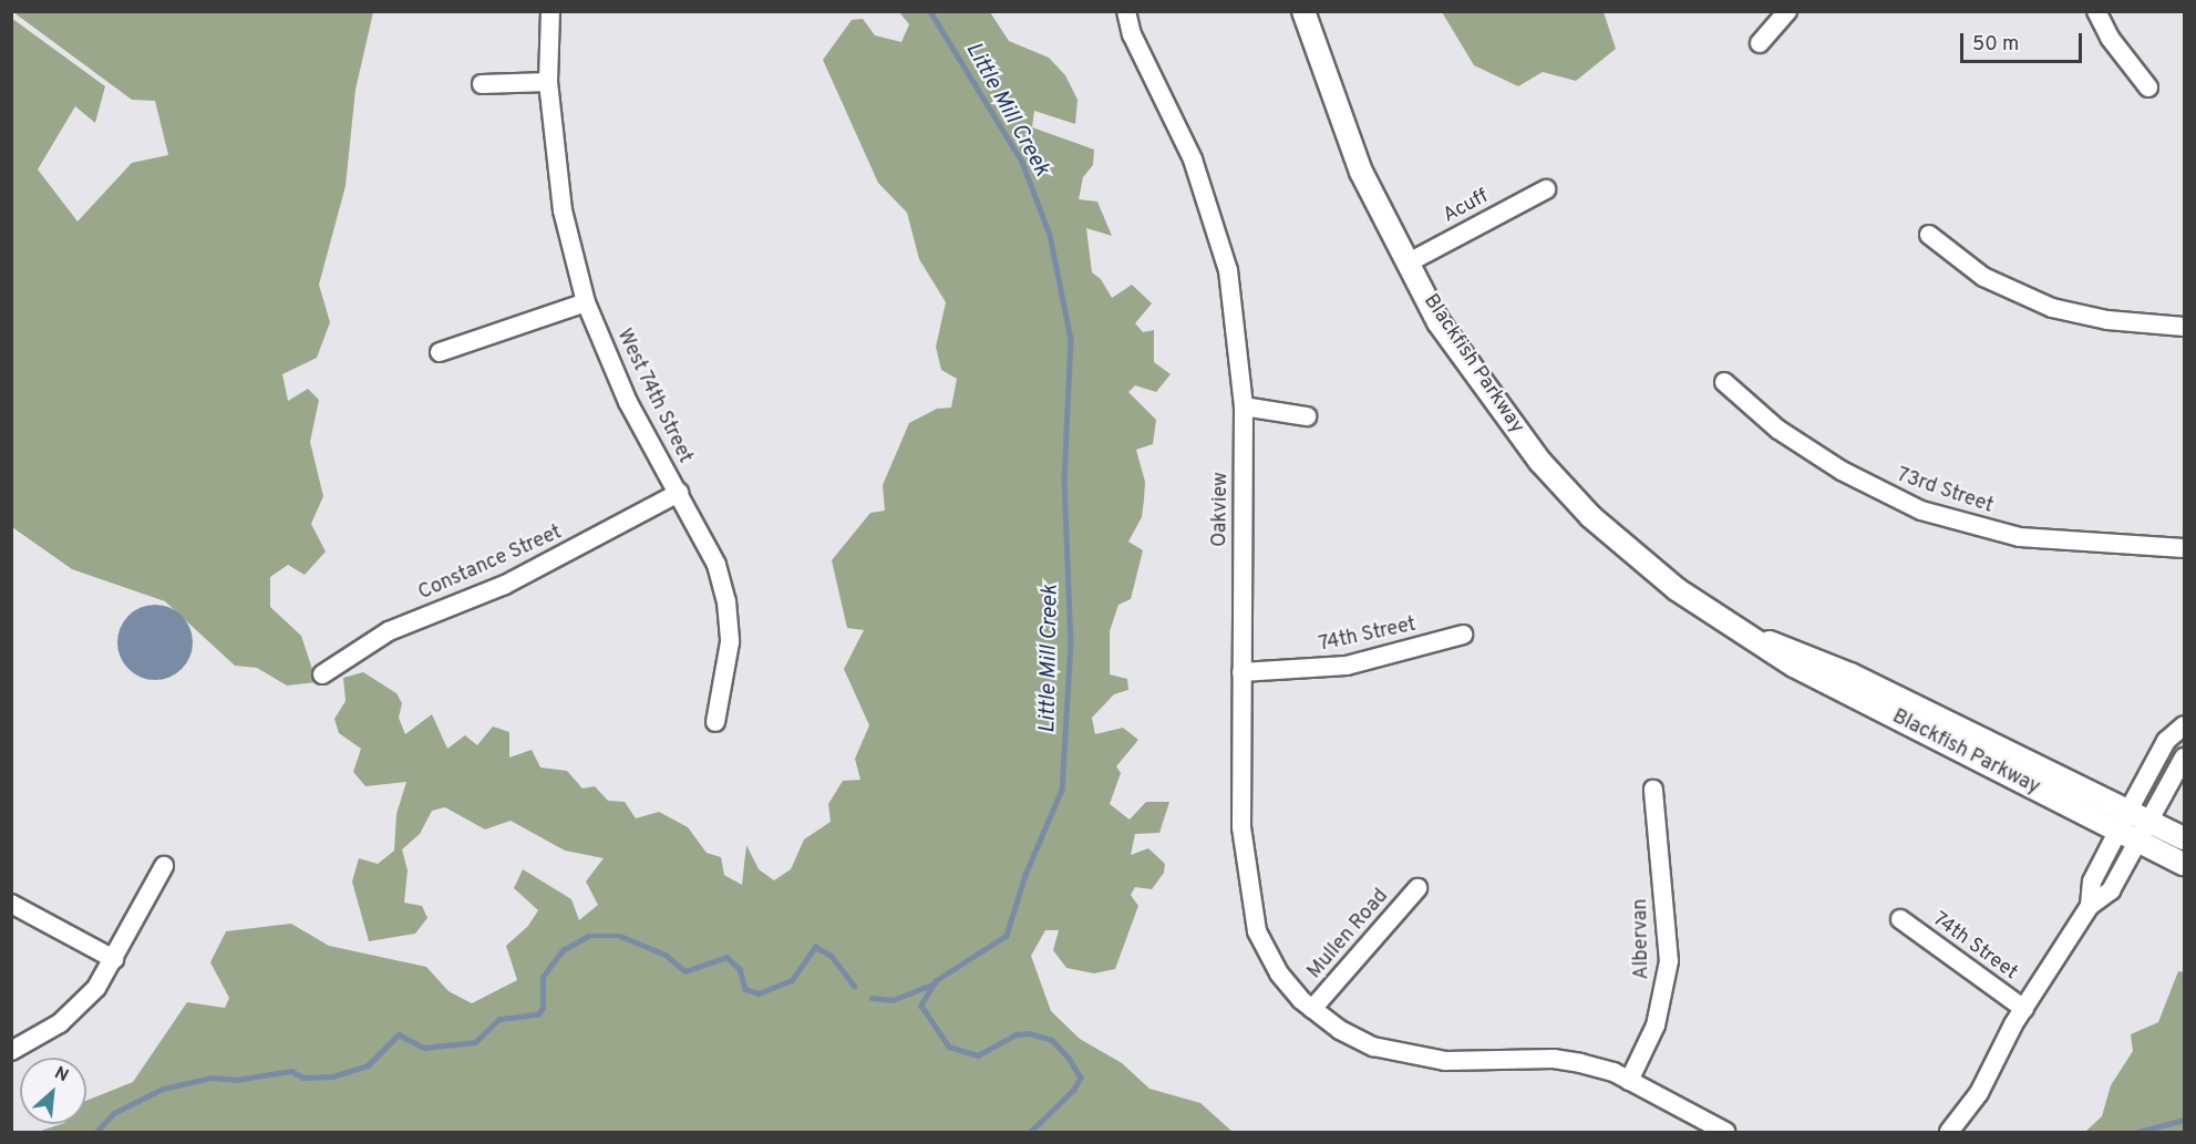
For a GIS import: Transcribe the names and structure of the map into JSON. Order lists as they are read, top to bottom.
{
  "streets": {
    "main road": ["Blackfish Parkway"],
    "street": [
      "Acuff",
      "West 74th Street",
      "73rd Street",
      "Oakview",
      "Constance Street",
      "74th Street",
      "Mullen Road",
      "Albervan"
    ]
  },
  "crossings": [
    ["Acuff", "Blackfish Parkway"],
    ["West 74th Street", "Constance Street"],
    ["Oakview", "74th Street"],
    ["Oakview", "Mullen Road"],
    ["Oakview", "Albervan"]
  ],
  "water": ["Little Mill Creek"],
  "scale_bar": "50 m",
  "north": "top right"
}
